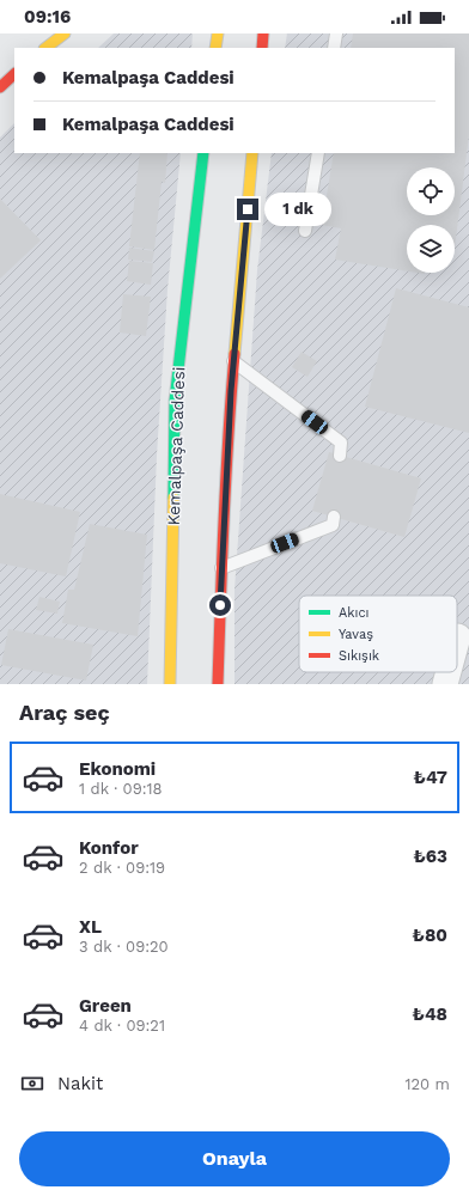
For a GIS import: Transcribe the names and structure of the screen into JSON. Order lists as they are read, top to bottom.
{
  "streets": {
    "main road": ["Kemalpaşa Caddesi"]
  },
  "legend": ["Akıcı", "Yavaş", "Sıkışık"],
  "page": {
    "status": "09:16",
    "banner": ["Kemalpaşa Caddesi", "Kemalpaşa Caddesi"],
    "bubble": "1 dk",
    "heading": "Araç seç",
    "list": [
      {
        "name": "Ekonomi",
        "note": "1 dk · 09:18",
        "value": "₺47"
      },
      {
        "name": "Konfor",
        "note": "2 dk · 09:19",
        "value": "₺63"
      },
      {
        "name": "XL",
        "note": "3 dk · 09:20",
        "value": "₺80"
      },
      {
        "name": "Green",
        "note": "4 dk · 09:21",
        "value": "₺48"
      }
    ],
    "pay": ["Nakit", "120 m"],
    "buttons": "Onayla"
  }
}
